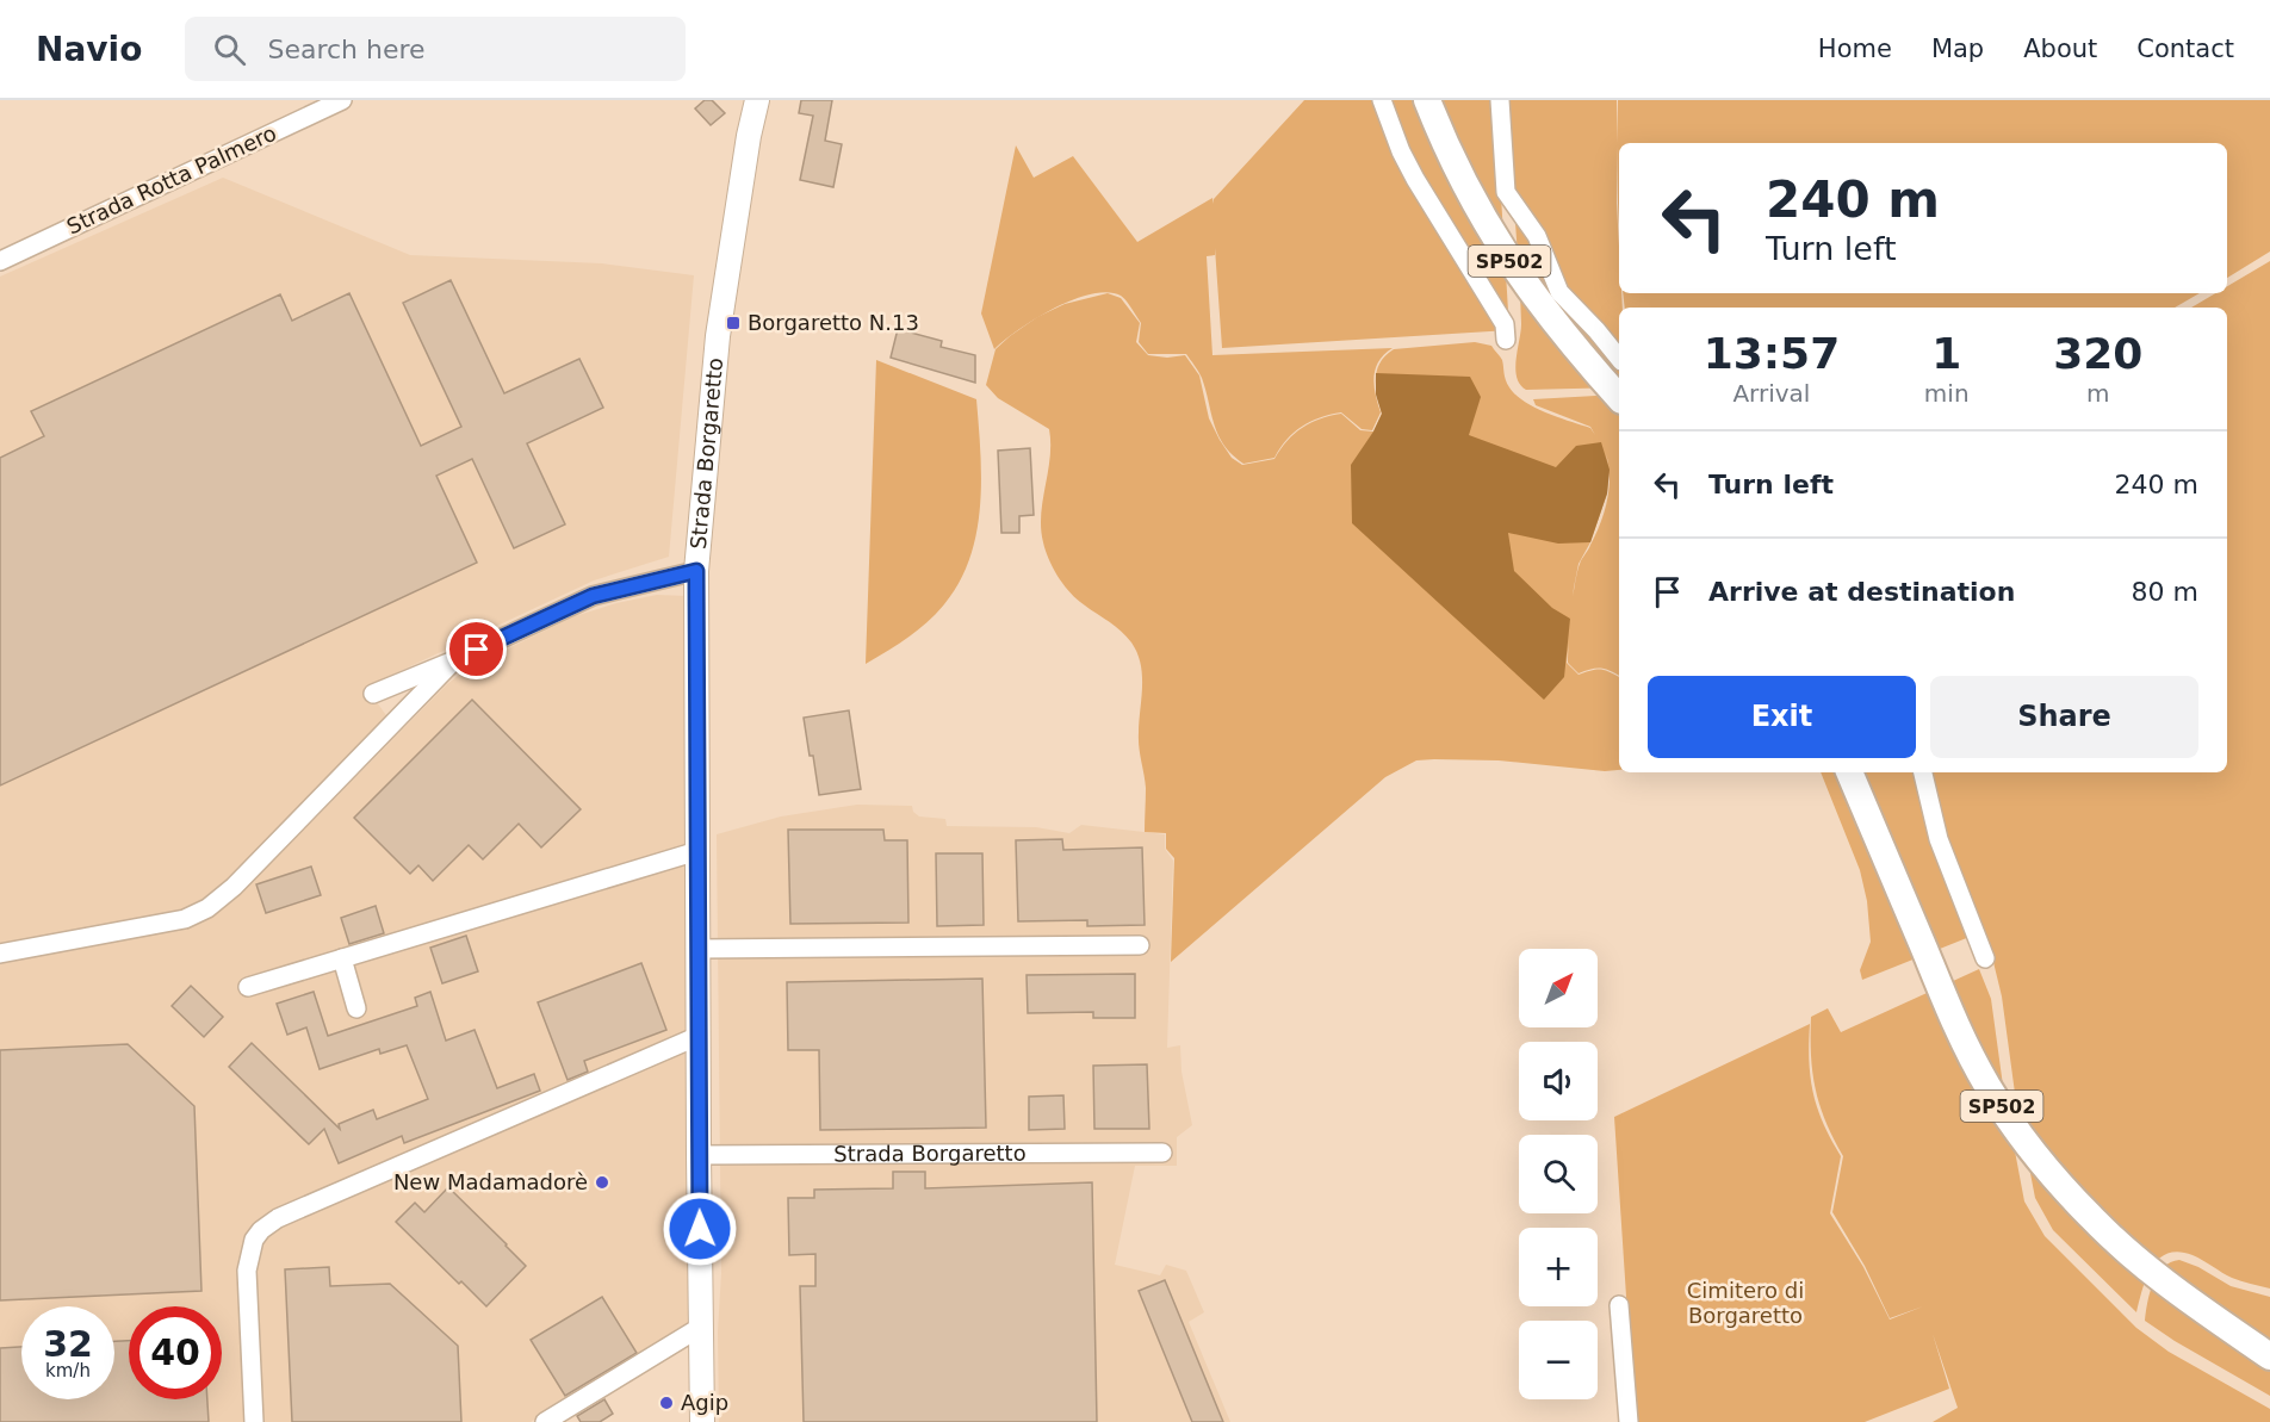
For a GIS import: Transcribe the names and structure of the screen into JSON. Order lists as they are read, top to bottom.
{
  "streets": {
    "main road": ["SP502"],
    "street": ["Strada Rotta Palmero", "Strada Borgaretto"]
  },
  "parks": ["Cimitero di Borgaretto"],
  "places": {
    "transit": ["Borgaretto N.13"],
    "other": ["New Madamadorè", "Agip"]
  },
  "north": "top right",
  "page": {
    "header": "Navio",
    "search": "Search here",
    "nav": [
      "Home",
      "Map",
      "About",
      "Contact"
    ],
    "turn": ["240 m", "Turn left"],
    "eta": [
      "13:57",
      "Arrival",
      "1",
      "min",
      "320",
      "m"
    ],
    "list": [
      {
        "name": "Turn left",
        "value": "240 m"
      },
      {
        "name": "Arrive at destination",
        "value": "80 m"
      }
    ],
    "buttons": ["Exit", "Share"],
    "map_buttons": ["+", "−"],
    "speed": "32 km/h",
    "limit": "40"
  }
}
